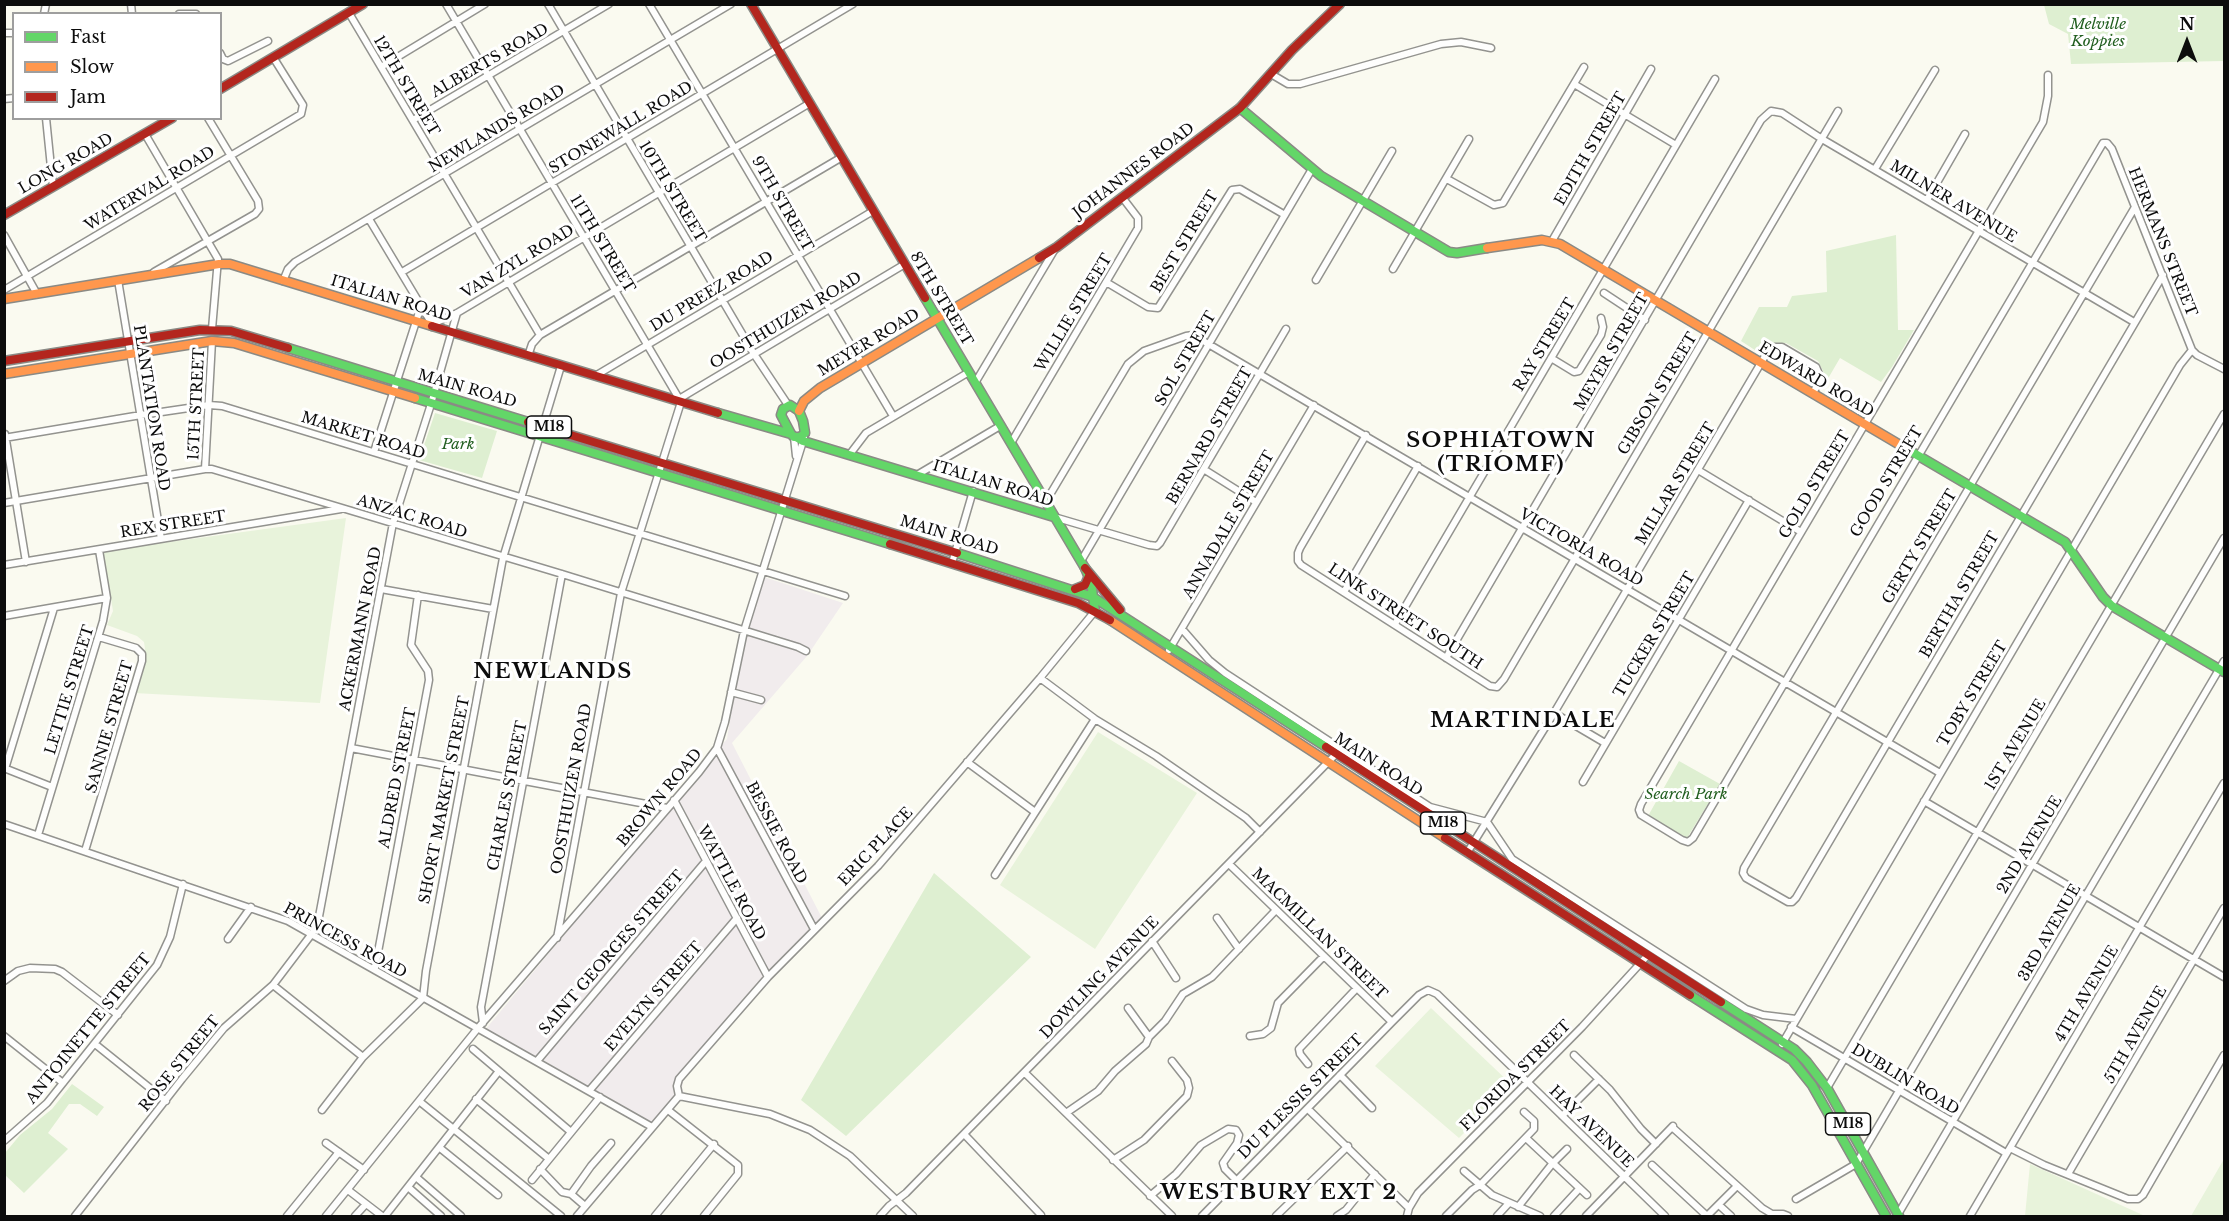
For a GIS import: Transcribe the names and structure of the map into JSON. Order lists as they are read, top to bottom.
{
  "streets": {
    "main road": [
      "LONG ROAD",
      "JOHANNES ROAD",
      "ITALIAN ROAD",
      "8TH STREET",
      "MEYER ROAD",
      "EDWARD ROAD",
      "MAIN ROAD",
      "M18"
    ],
    "street": [
      "ALBERTS ROAD",
      "12TH STREET",
      "STONEWALL ROAD",
      "NEWLANDS ROAD",
      "EDITH STREET",
      "WATERVAL ROAD",
      "10TH STREET",
      "MILNER AVENUE",
      "9TH STREET",
      "BEST STREET",
      "HERMANS STREET",
      "11TH STREET",
      "VAN ZYL ROAD",
      "DU PREEZ ROAD",
      "WILLIE STREET",
      "OOSTHUIZEN ROAD",
      "RAY STREET",
      "MEYER STREET",
      "SOL STREET",
      "GIBSON STREET",
      "15TH STREET",
      "PLANTATION ROAD",
      "MARKET ROAD",
      "BERNARD STREET",
      "GOOD STREET",
      "MILLAR STREET",
      "GOLD STREET",
      "ANZAC ROAD",
      "REX STREET",
      "ANNADALE STREET",
      "GERTY STREET",
      "VICTORIA ROAD",
      "BERTHA STREET",
      "LINK STREET SOUTH",
      "ACKERMANN ROAD",
      "TUCKER STREET",
      "LETTIE STREET",
      "TOBY STREET",
      "SANNIE STREET",
      "1ST AVENUE",
      "ALDRED STREET",
      "CHARLES STREET",
      "BROWN ROAD",
      "SHORT MARKET STREET",
      "BESSIE ROAD",
      "2ND AVENUE",
      "ERIC PLACE",
      "WATTLE ROAD",
      "3RD AVENUE",
      "MACMILLAN STREET",
      "PRINCESS ROAD",
      "SAINT GEORGES STREET",
      "DOWLING AVENUE",
      "4TH AVENUE",
      "EVELYN STREET",
      "ANTOINETTE STREET",
      "5TH AVENUE",
      "ROSE STREET",
      "FLORIDA STREET",
      "DUBLIN ROAD",
      "DU PLESSIS STREET",
      "HAY AVENUE"
    ]
  },
  "crossings": [
    ["ALBERTS ROAD", "12TH STREET"],
    ["ALBERTS ROAD", "10TH STREET"],
    ["ALBERTS ROAD", "11TH STREET"],
    ["12TH STREET", "STONEWALL ROAD"],
    ["12TH STREET", "NEWLANDS ROAD"],
    ["12TH STREET", "VAN ZYL ROAD"],
    ["STONEWALL ROAD", "10TH STREET"],
    ["STONEWALL ROAD", "9TH STREET"],
    ["STONEWALL ROAD", "11TH STREET"],
    ["STONEWALL ROAD", "8TH STREET"],
    ["NEWLANDS ROAD", "10TH STREET"],
    ["NEWLANDS ROAD", "9TH STREET"],
    ["NEWLANDS ROAD", "11TH STREET"],
    ["NEWLANDS ROAD", "ITALIAN ROAD"],
    ["EDITH STREET", "EDWARD ROAD"],
    ["LONG ROAD", "15TH STREET"],
    ["JOHANNES ROAD", "8TH STREET"],
    ["JOHANNES ROAD", "WILLIE STREET"],
    ["JOHANNES ROAD", "MEYER ROAD"],
    ["WATERVAL ROAD", "15TH STREET"],
    ["10TH STREET", "VAN ZYL ROAD"],
    ["10TH STREET", "DU PREEZ ROAD"],
    ["10TH STREET", "OOSTHUIZEN ROAD"],
    ["10TH STREET", "MEYER ROAD"],
    ["MILNER AVENUE", "MEYER STREET"],
    ["MILNER AVENUE", "GIBSON STREET"],
    ["MILNER AVENUE", "GOOD STREET"],
    ["MILNER AVENUE", "GOLD STREET"],
    ["MILNER AVENUE", "GERTY STREET"],
    ["MILNER AVENUE", "BERTHA STREET"],
    ["9TH STREET", "VAN ZYL ROAD"],
    ["9TH STREET", "DU PREEZ ROAD"],
    ["9TH STREET", "OOSTHUIZEN ROAD"],
    ["9TH STREET", "MEYER ROAD"],
    ["BEST STREET", "WILLIE STREET"],
    ["BEST STREET", "SOL STREET"],
    ["HERMANS STREET", "GOOD STREET"],
    ["HERMANS STREET", "GERTY STREET"],
    ["HERMANS STREET", "BERTHA STREET"],
    ["HERMANS STREET", "TOBY STREET"],
    ["11TH STREET", "VAN ZYL ROAD"],
    ["11TH STREET", "DU PREEZ ROAD"],
    ["11TH STREET", "ITALIAN ROAD"],
    ["11TH STREET", "OOSTHUIZEN ROAD"],
    ["VAN ZYL ROAD", "ITALIAN ROAD"],
    ["VAN ZYL ROAD", "8TH STREET"],
    ["VAN ZYL ROAD", "ACKERMANN ROAD"],
    ["DU PREEZ ROAD", "ITALIAN ROAD"],
    ["DU PREEZ ROAD", "8TH STREET"],
    ["ITALIAN ROAD", "8TH STREET"],
    ["ITALIAN ROAD", "OOSTHUIZEN ROAD"],
    ["ITALIAN ROAD", "SOL STREET"],
    ["ITALIAN ROAD", "15TH STREET"],
    ["ITALIAN ROAD", "PLANTATION ROAD"],
    ["ITALIAN ROAD", "BERNARD STREET"],
    ["ITALIAN ROAD", "ACKERMANN ROAD"],
    ["ITALIAN ROAD", "BROWN ROAD"],
    ["ITALIAN ROAD", "SHORT MARKET STREET"],
    ["8TH STREET", "WILLIE STREET"],
    ["8TH STREET", "OOSTHUIZEN ROAD"],
    ["8TH STREET", "MEYER ROAD"],
    ["8TH STREET", "SOL STREET"],
    ["8TH STREET", "MAIN ROAD"],
    ["8TH STREET", "ERIC PLACE"],
    ["OOSTHUIZEN ROAD", "MAIN ROAD"],
    ["OOSTHUIZEN ROAD", "MARKET ROAD"],
    ["OOSTHUIZEN ROAD", "ANZAC ROAD"],
    ["OOSTHUIZEN ROAD", "BROWN ROAD"],
    ["RAY STREET", "EDWARD ROAD"],
    ["RAY STREET", "VICTORIA ROAD"],
    ["RAY STREET", "LINK STREET SOUTH"],
    ["MEYER STREET", "EDWARD ROAD"],
    ["MEYER STREET", "VICTORIA ROAD"],
    ["MEYER STREET", "LINK STREET SOUTH"],
    ["SOL STREET", "VICTORIA ROAD"],
    ["EDWARD ROAD", "GIBSON STREET"],
    ["EDWARD ROAD", "GOOD STREET"],
    ["EDWARD ROAD", "MILLAR STREET"],
    ["EDWARD ROAD", "GOLD STREET"],
    ["EDWARD ROAD", "GERTY STREET"],
    ["EDWARD ROAD", "BERTHA STREET"],
    ["EDWARD ROAD", "TOBY STREET"],
    ["EDWARD ROAD", "1ST AVENUE"],
    ["MAIN ROAD", "15TH STREET"],
    ["MAIN ROAD", "PLANTATION ROAD"],
    ["MAIN ROAD", "M18"],
    ["MAIN ROAD", "MILLAR STREET"],
    ["MAIN ROAD", "ANNADALE STREET"],
    ["MAIN ROAD", "ACKERMANN ROAD"],
    ["MAIN ROAD", "TOBY STREET"],
    ["MAIN ROAD", "BROWN ROAD"],
    ["MAIN ROAD", "SHORT MARKET STREET"],
    ["MAIN ROAD", "ERIC PLACE"],
    ["MAIN ROAD", "DOWLING AVENUE"],
    ["MAIN ROAD", "FLORIDA STREET"],
    ["GIBSON STREET", "VICTORIA ROAD"],
    ["GIBSON STREET", "LINK STREET SOUTH"],
    ["15TH STREET", "MARKET ROAD"],
    ["15TH STREET", "ANZAC ROAD"],
    ["PLANTATION ROAD", "MARKET ROAD"],
    ["PLANTATION ROAD", "ANZAC ROAD"],
    ["PLANTATION ROAD", "REX STREET"],
    ["M18", "TOBY STREET"],
    ["M18", "1ST AVENUE"],
    ["M18", "2ND AVENUE"],
    ["M18", "3RD AVENUE"],
    ["MARKET ROAD", "ACKERMANN ROAD"],
    ["MARKET ROAD", "BROWN ROAD"],
    ["MARKET ROAD", "SHORT MARKET STREET"],
    ["BERNARD STREET", "VICTORIA ROAD"],
    ["GOOD STREET", "GOLD STREET"],
    ["GOOD STREET", "VICTORIA ROAD"],
    ["MILLAR STREET", "VICTORIA ROAD"],
    ["GOLD STREET", "VICTORIA ROAD"],
    ["ANZAC ROAD", "REX STREET"],
    ["ANZAC ROAD", "ACKERMANN ROAD"],
    ["ANZAC ROAD", "CHARLES STREET"],
    ["ANZAC ROAD", "BROWN ROAD"],
    ["ANZAC ROAD", "SHORT MARKET STREET"],
    ["REX STREET", "LETTIE STREET"],
    ["ANNADALE STREET", "VICTORIA ROAD"],
    ["GERTY STREET", "VICTORIA ROAD"],
    ["GERTY STREET", "BERTHA STREET"],
    ["VICTORIA ROAD", "BERTHA STREET"],
    ["VICTORIA ROAD", "LINK STREET SOUTH"],
    ["VICTORIA ROAD", "TUCKER STREET"],
    ["VICTORIA ROAD", "TOBY STREET"],
    ["ACKERMANN ROAD", "PRINCESS ROAD"],
    ["ACKERMANN ROAD", "ROSE STREET"],
    ["LETTIE STREET", "SANNIE STREET"],
    ["LETTIE STREET", "PRINCESS ROAD"],
    ["TOBY STREET", "DUBLIN ROAD"],
    ["SANNIE STREET", "PRINCESS ROAD"],
    ["1ST AVENUE", "DUBLIN ROAD"],
    ["ALDRED STREET", "PRINCESS ROAD"],
    ["CHARLES STREET", "BROWN ROAD"],
    ["BROWN ROAD", "BESSIE ROAD"],
    ["BROWN ROAD", "WATTLE ROAD"],
    ["BROWN ROAD", "PRINCESS ROAD"],
    ["SHORT MARKET STREET", "PRINCESS ROAD"],
    ["BESSIE ROAD", "ERIC PLACE"],
    ["2ND AVENUE", "DUBLIN ROAD"],
    ["ERIC PLACE", "WATTLE ROAD"],
    ["WATTLE ROAD", "SAINT GEORGES STREET"],
    ["WATTLE ROAD", "EVELYN STREET"],
    ["3RD AVENUE", "DUBLIN ROAD"],
    ["MACMILLAN STREET", "DOWLING AVENUE"],
    ["MACMILLAN STREET", "DU PLESSIS STREET"],
    ["PRINCESS ROAD", "SAINT GEORGES STREET"],
    ["PRINCESS ROAD", "EVELYN STREET"],
    ["PRINCESS ROAD", "ANTOINETTE STREET"],
    ["PRINCESS ROAD", "ROSE STREET"],
    ["4TH AVENUE", "DUBLIN ROAD"],
    ["5TH AVENUE", "DUBLIN ROAD"],
    ["FLORIDA STREET", "HAY AVENUE"],
    ["DU PLESSIS STREET", "HAY AVENUE"]
  ],
  "districts": [
    "SOPHIATOWN (TRIOMF)",
    "NEWLANDS",
    "MARTINDALE",
    "WESTBURY EXT 2"
  ],
  "parks": ["Melville Koppies", "Park", "Search Park"],
  "legend": ["Fast", "Slow", "Jam"],
  "north": "top"
}
